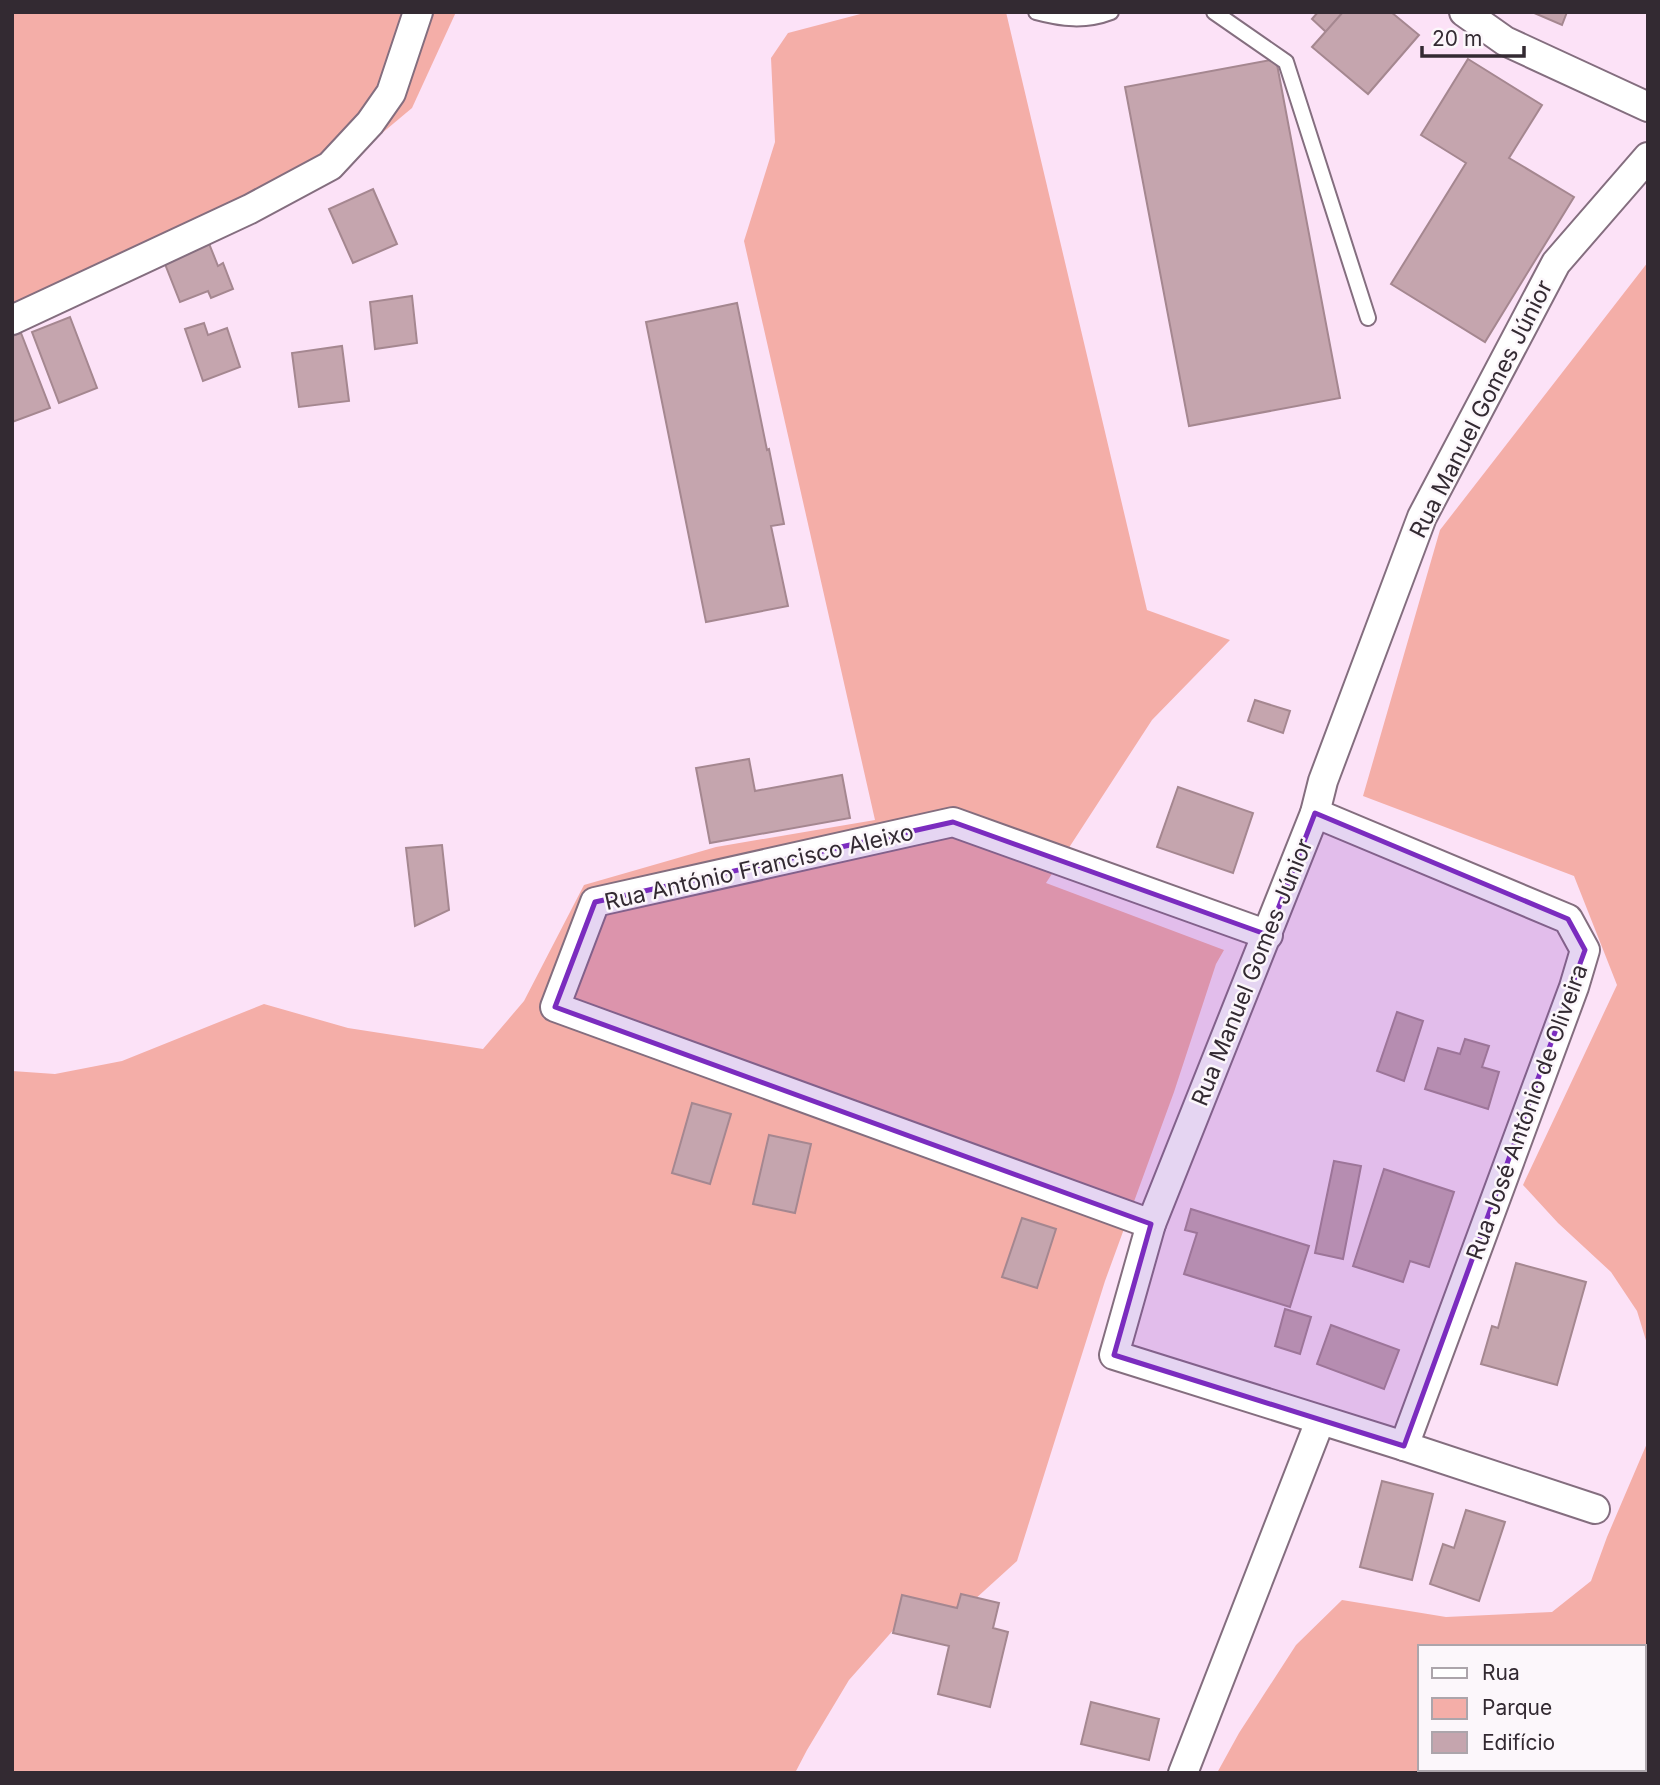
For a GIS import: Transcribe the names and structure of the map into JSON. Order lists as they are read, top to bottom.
{
  "streets": {
    "street": ["Rua Manuel Gomes Júnior", "Rua António Francisco Aleixo", "Rua José António de Oliveira"]
  },
  "crossings": [
    ["Rua Manuel Gomes Júnior", "Rua António Francisco Aleixo"],
    ["Rua Manuel Gomes Júnior", "Rua José António de Oliveira"]
  ],
  "legend": ["Rua", "Parque", "Edifício"],
  "scale_bar": "20 m"
}
